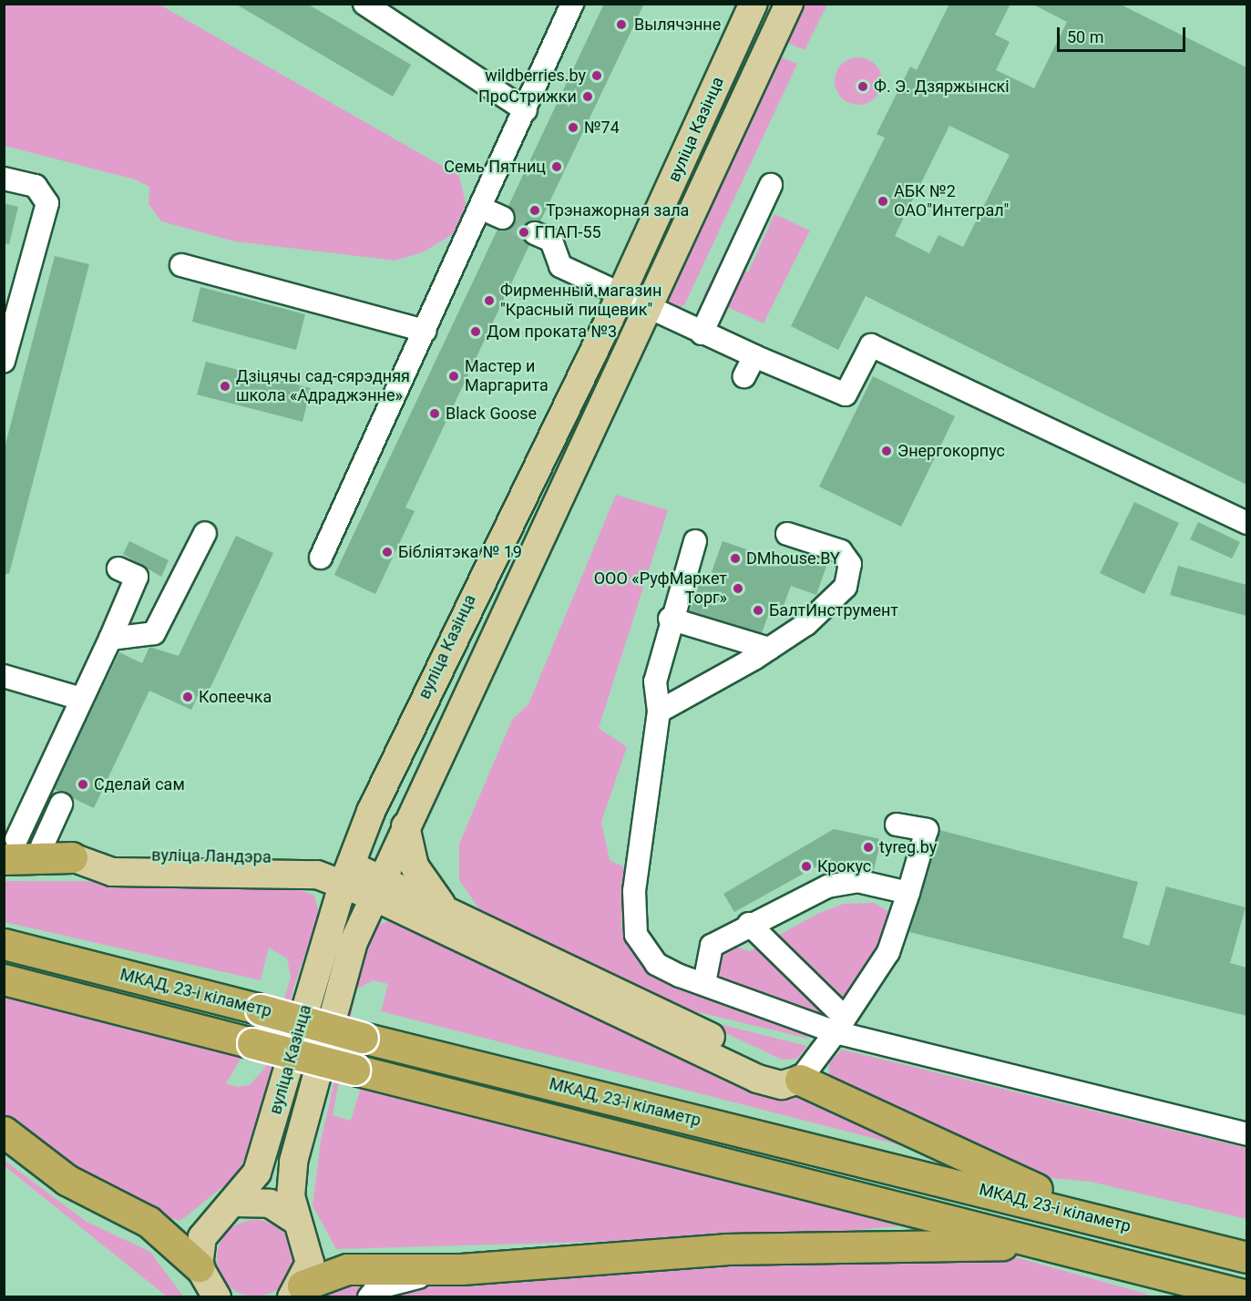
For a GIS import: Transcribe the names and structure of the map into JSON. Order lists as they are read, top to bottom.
{
  "streets": {
    "highway": ["МКАД, 23-і кіламетр"],
    "main road": ["вуліца Казінца", "вуліца Ландэра"]
  },
  "crossings": [
    ["вуліца Казінца", "вуліца Ландэра"]
  ],
  "places": [
    "Вылячэнне",
    "wildberries.by",
    "Ф. Э. Дзяржынскі",
    "ПроСтрижки",
    "№74",
    "Семь Пятниц",
    "АБК №2 ОАО\"Интеграл\"",
    "Трэнажорная зала",
    "ГПАП-55",
    "Фирменный магазин \"Красный пищевик\"",
    "Дом проката №3",
    "Мастер и Маргарита",
    "Дзіцячы сад-сярэдняя школа «Адраджэнне»",
    "Black Goose",
    "Энергокорпус",
    "Бібліятэка № 19",
    "DMhouse.BY",
    "ООО «РуфМаркет Торг»",
    "БалтИнструмент",
    "Копеечка",
    "Сделай сам",
    "tyreg.by",
    "Крокус"
  ],
  "scale_bar": "50 m"
}
